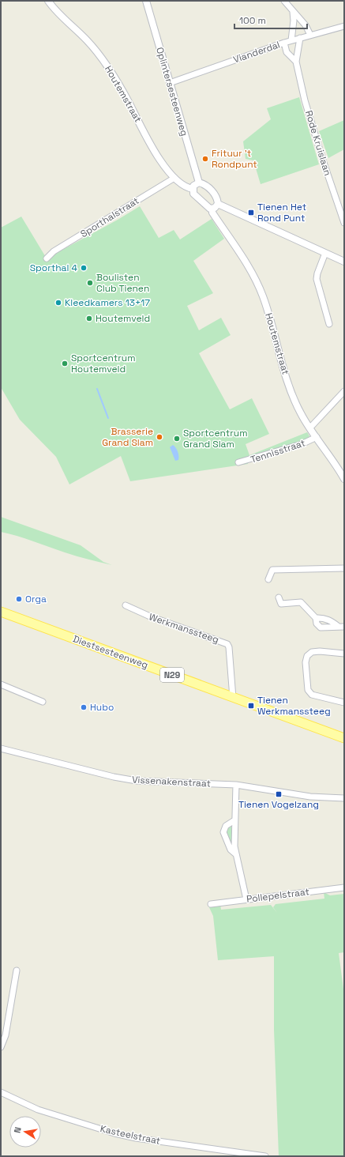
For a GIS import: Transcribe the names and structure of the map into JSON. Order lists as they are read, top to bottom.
{
  "streets": {
    "main road": ["Diestsesteenweg", "N29"],
    "street": [
      "Vianderdal",
      "Oplintersesteenweg",
      "Houtemstraat",
      "Rode Kruislaan",
      "Sporthalstraat",
      "Tennisstraat",
      "Werkmanssteeg",
      "Vissenakenstraat",
      "Pollepelstraat",
      "Kasteelstraat"
    ]
  },
  "crossings": [
    ["Vianderdal", "Oplintersesteenweg"],
    ["Vianderdal", "Rode Kruislaan"],
    ["Houtemstraat", "Sporthalstraat"],
    ["Houtemstraat", "Tennisstraat"],
    ["Werkmanssteeg", "Diestsesteenweg"]
  ],
  "places": {
    "other": [
      "Frituur 't Rondpunt",
      "Sporthal 4",
      "Boulisten Club Tienen",
      "Kleedkamers 13+17",
      "Houtemveld",
      "Sportcentrum Houtemveld",
      "Brasserie Grand Slam",
      "Sportcentrum Grand Slam",
      "Orga",
      "Hubo"
    ],
    "transit": ["Tienen Het Rond Punt", "Tienen Werkmanssteeg", "Tienen Vogelzang"]
  },
  "scale_bar": "100 m",
  "north": "left"
}
